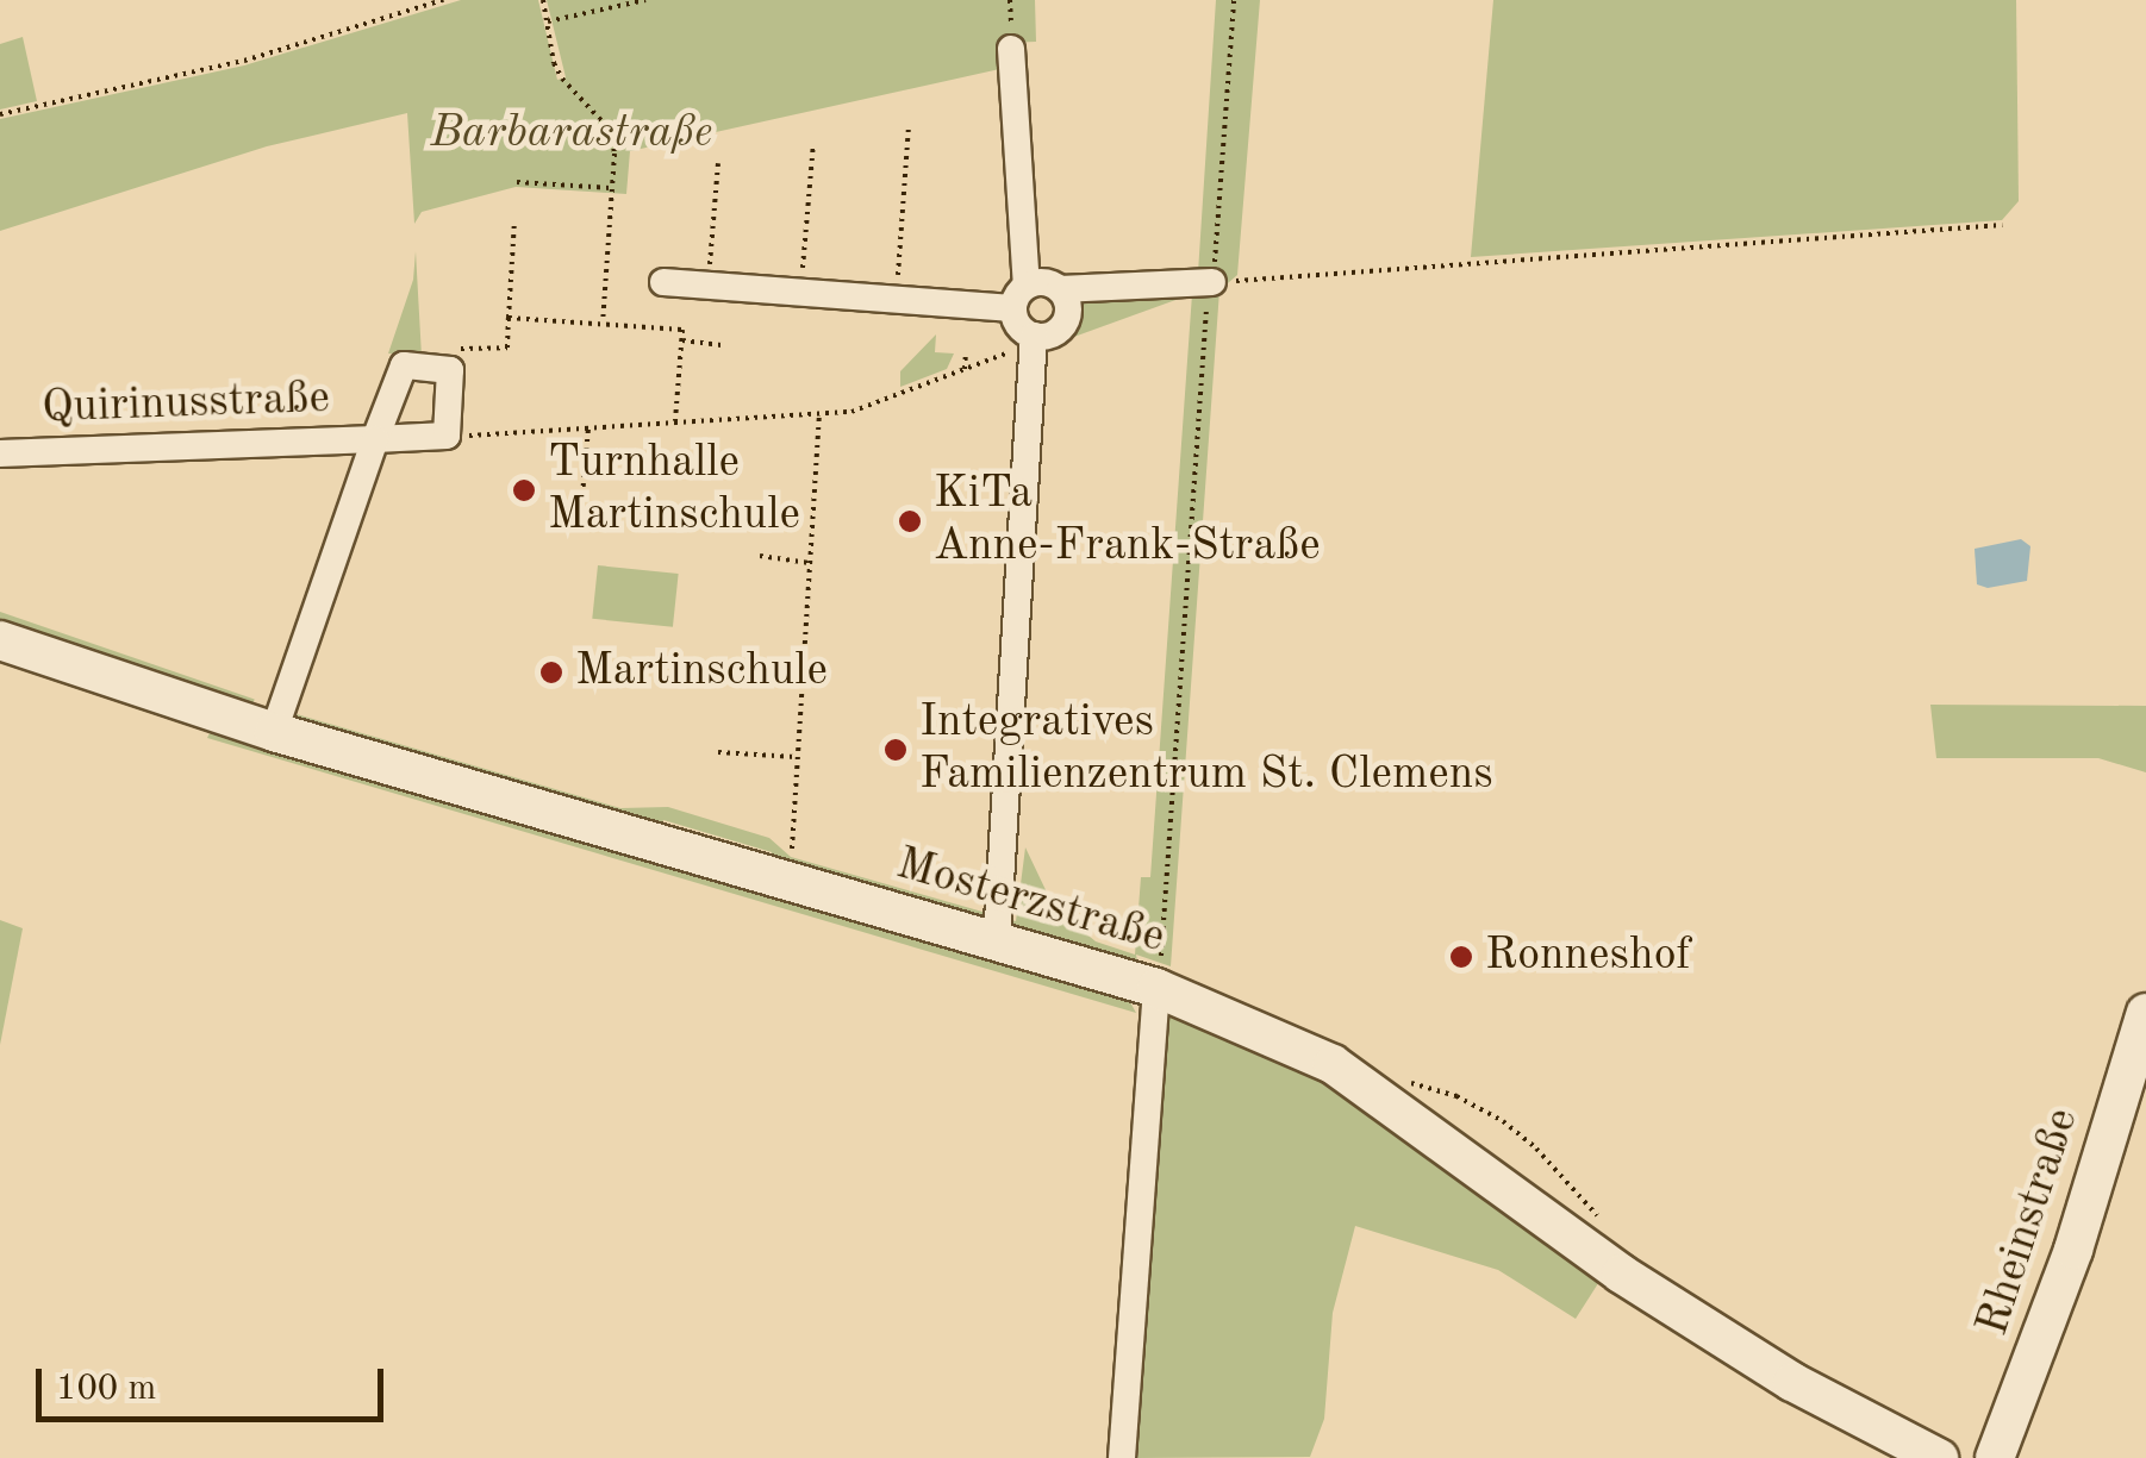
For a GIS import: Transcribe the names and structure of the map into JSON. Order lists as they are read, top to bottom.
{
  "streets": {
    "street": ["Quirinusstraße", "Mosterzstraße", "Rheinstraße"]
  },
  "crossings": [
    ["Quirinusstraße", "Mosterzstraße"]
  ],
  "parks": ["Barbarastraße"],
  "places": [
    "Turnhalle Martinschule",
    "KiTa Anne-Frank-Straße",
    "Martinschule",
    "Integratives Familienzentrum St. Clemens",
    "Ronneshof"
  ],
  "scale_bar": "100 m"
}
